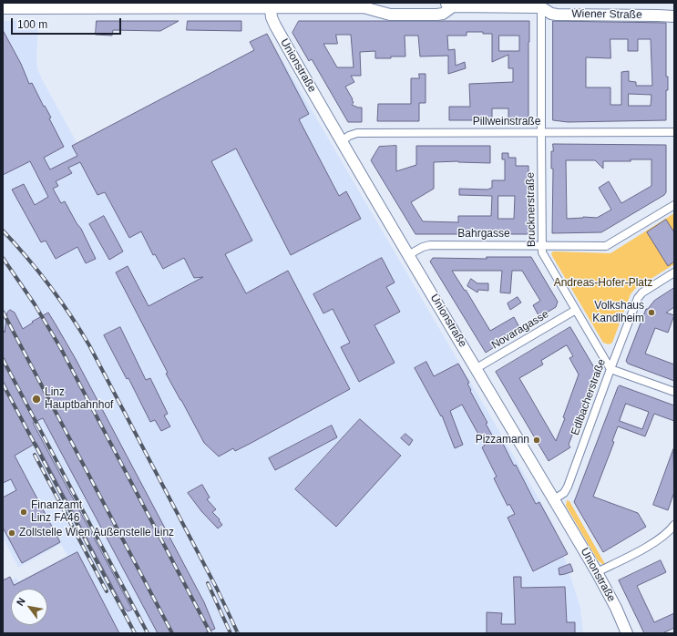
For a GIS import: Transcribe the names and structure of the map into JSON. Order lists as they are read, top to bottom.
{
  "streets": {
    "main road": ["Wiener Straße", "Unionstraße"],
    "street": [
      "Pillweinstraße",
      "Brucknerstraße",
      "Bahrgasse",
      "Novaragasse",
      "Edlbacherstraße"
    ]
  },
  "crossings": [
    ["Wiener Straße", "Unionstraße"],
    ["Wiener Straße", "Brucknerstraße"],
    ["Unionstraße", "Pillweinstraße"],
    ["Unionstraße", "Bahrgasse"],
    ["Unionstraße", "Novaragasse"],
    ["Unionstraße", "Edlbacherstraße"],
    ["Pillweinstraße", "Brucknerstraße"],
    ["Brucknerstraße", "Bahrgasse"],
    ["Brucknerstraße", "Novaragasse"],
    ["Brucknerstraße", "Edlbacherstraße"]
  ],
  "parks": ["Andreas-Hofer-Platz"],
  "places": [
    "Volkshaus Kandlheim",
    "Linz Hauptbahnhof",
    "Pizzamann",
    "Finanzamt Linz FA46",
    "Zollstelle Wien Außenstelle Linz"
  ],
  "scale_bar": "100 m",
  "north": "top left"
}
